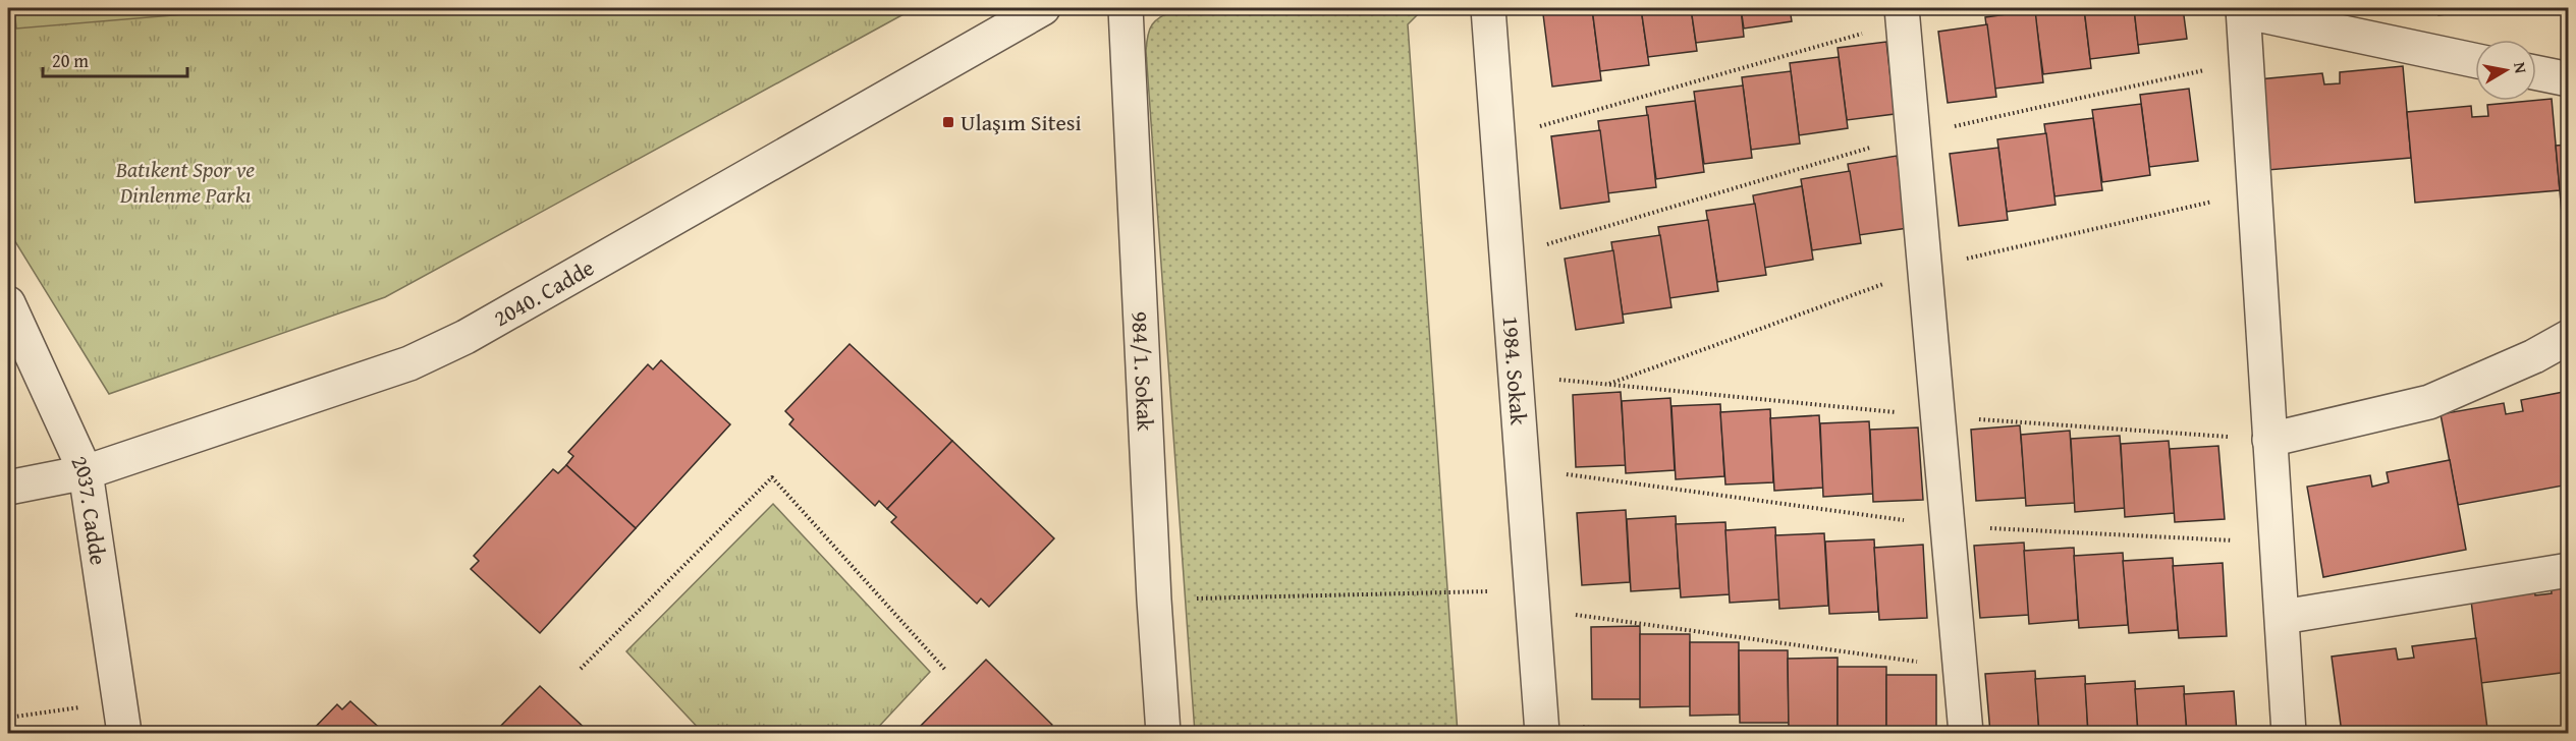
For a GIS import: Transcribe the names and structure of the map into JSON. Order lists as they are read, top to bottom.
{
  "streets": {
    "street": [
      "2040. Cadde",
      "984/1. Sokak",
      "1984. Sokak",
      "2037. Cadde"
    ]
  },
  "crossings": [
    ["2040. Cadde", "2037. Cadde"]
  ],
  "parks": ["Batıkent Spor ve Dinlenme Parkı"],
  "places": {
    "transit": ["Ulaşım Sitesi"]
  },
  "scale_bar": "20 m",
  "north": "right"
}
